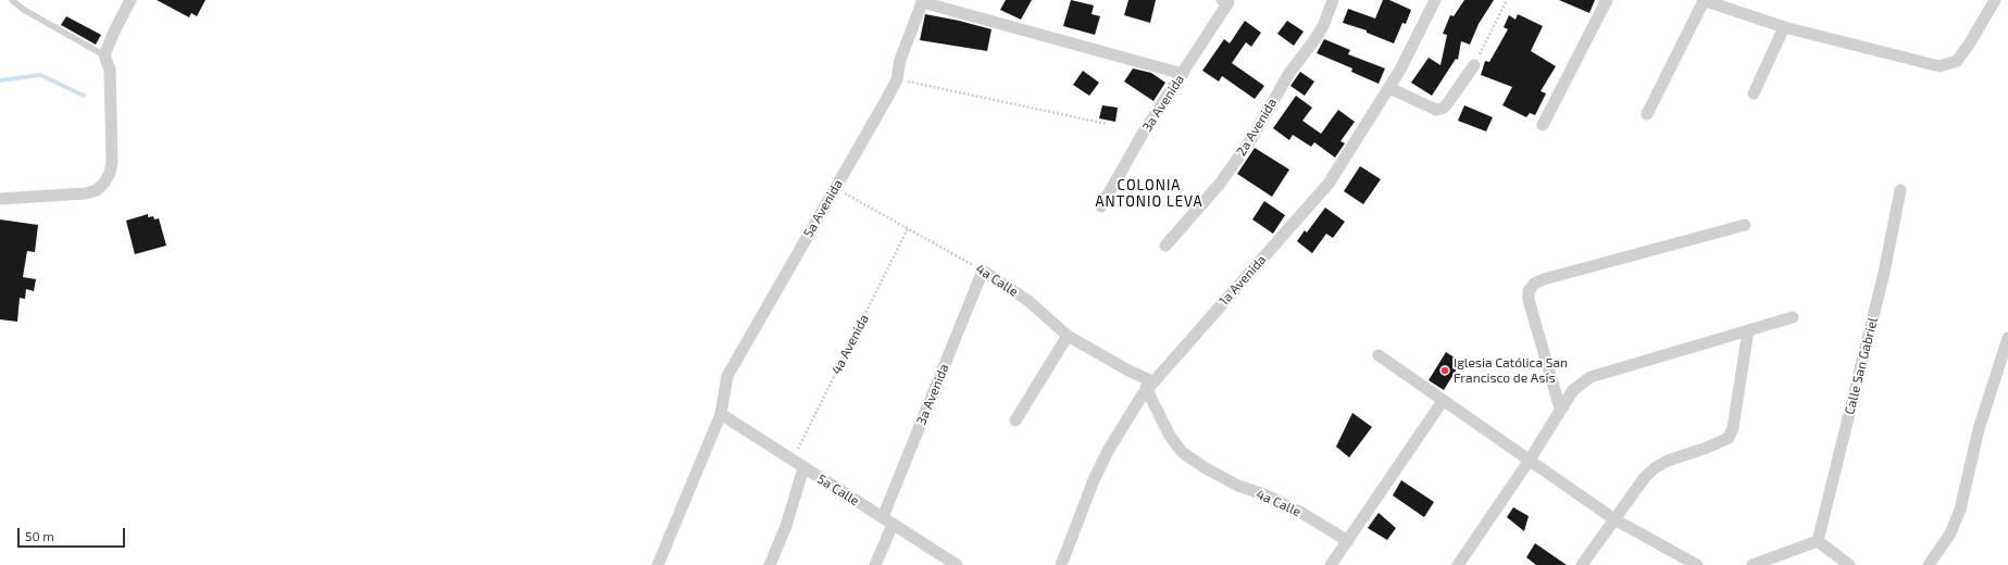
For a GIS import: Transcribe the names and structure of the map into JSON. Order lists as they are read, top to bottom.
{
  "streets": {
    "street": [
      "3a Avenida",
      "2a Avenida",
      "5a Avenida",
      "4a Calle",
      "1a Avenida",
      "Calle San Gabriel",
      "5a Calle"
    ],
    "path": ["4a Avenida"]
  },
  "crossings": [
    ["3a Avenida", "4a Calle"],
    ["3a Avenida", "5a Calle"],
    ["5a Avenida", "4a Calle"],
    ["5a Avenida", "5a Calle"],
    ["4a Calle", "1a Avenida"],
    ["4a Calle", "4a Avenida"],
    ["4a Avenida", "5a Calle"]
  ],
  "districts": ["COLONIA ANTONIO LEVA"],
  "places": ["Iglesia Católica San Francisco de Asís"],
  "scale_bar": "50 m"
}
